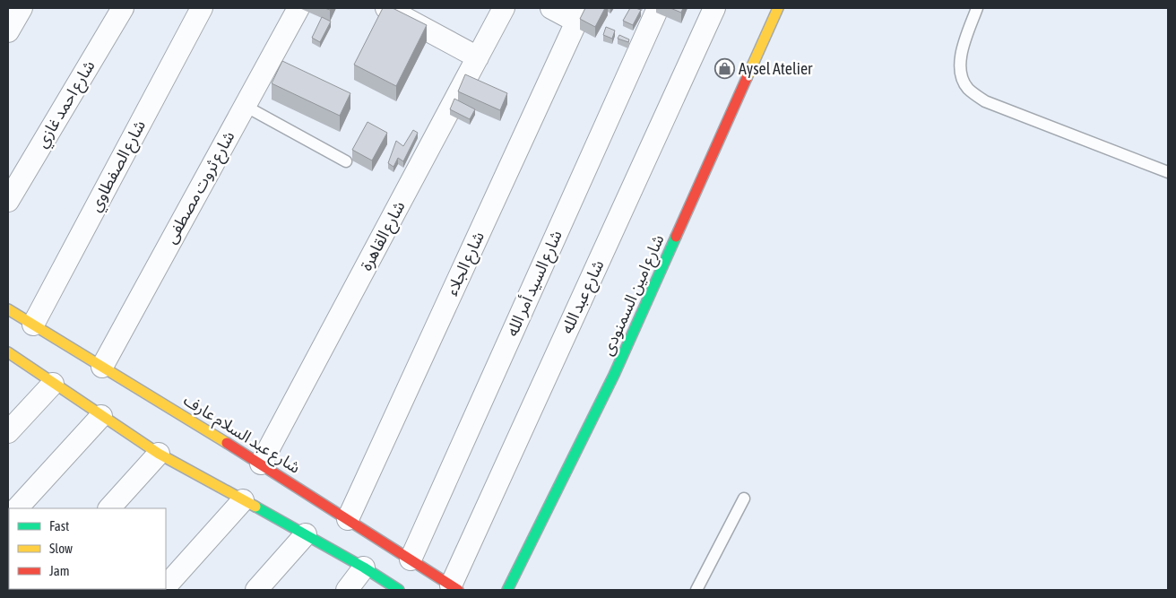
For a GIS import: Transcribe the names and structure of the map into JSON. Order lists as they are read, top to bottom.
{
  "streets": {
    "main road": ["شارع امين السمنودى", "شارع عبد السلام عارف"],
    "street": [
      "شارع احمد غازي",
      "شارع الصفطاوي",
      "شارع ثروت مصطفى",
      "شارع القاهرة",
      "شارع الجلاء",
      "شارع السيد أمر الله",
      "شارع عبد الله"
    ]
  },
  "crossings": [
    ["شارع الصفطاوي", "شارع عبد السلام عارف"],
    ["شارع ثروت مصطفى", "شارع عبد السلام عارف"],
    ["شارع القاهرة", "شارع عبد السلام عارف"],
    ["شارع الجلاء", "شارع عبد السلام عارف"],
    ["شارع السيد أمر الله", "شارع عبد السلام عارف"],
    ["شارع عبد الله", "شارع عبد السلام عارف"]
  ],
  "places": {
    "shop": ["Aysel Atelier"]
  },
  "legend": ["Fast", "Slow", "Jam"]
}
